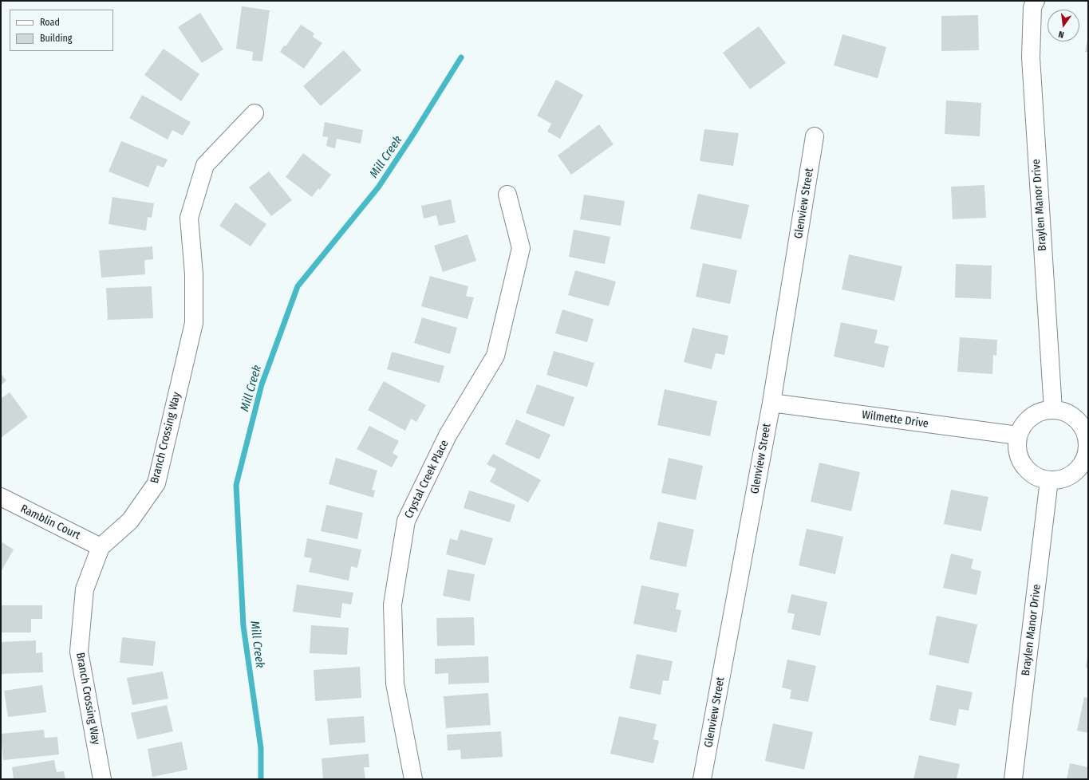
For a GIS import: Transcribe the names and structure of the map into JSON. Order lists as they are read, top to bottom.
{
  "streets": {
    "street": [
      "Glenview Street",
      "Braylen Manor Drive",
      "Wilmette Drive",
      "Branch Crossing Way",
      "Crystal Creek Place",
      "Ramblin Court"
    ]
  },
  "crossings": [
    ["Glenview Street", "Wilmette Drive"],
    ["Braylen Manor Drive", "Wilmette Drive"],
    ["Branch Crossing Way", "Ramblin Court"]
  ],
  "water": ["Mill Creek"],
  "legend": ["Road", "Building"],
  "north": "bottom"
}
